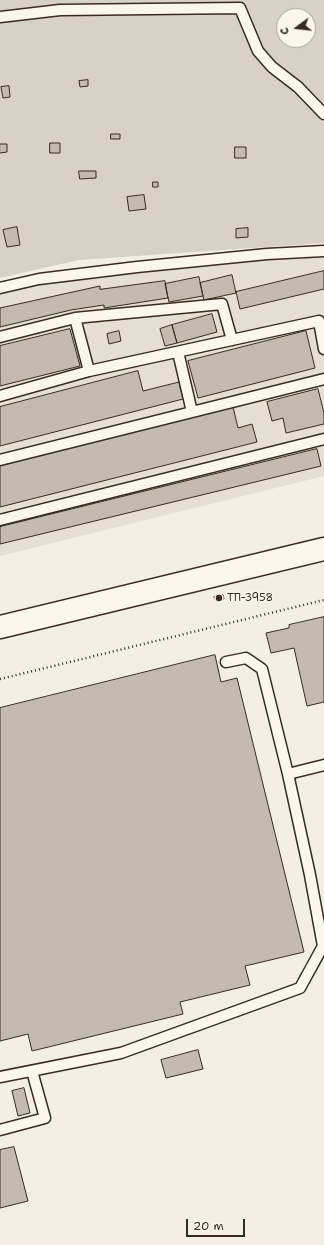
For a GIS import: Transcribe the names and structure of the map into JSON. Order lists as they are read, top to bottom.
{
  "places": ["ТП-3958"],
  "scale_bar": "20 m",
  "north": "left"
}
